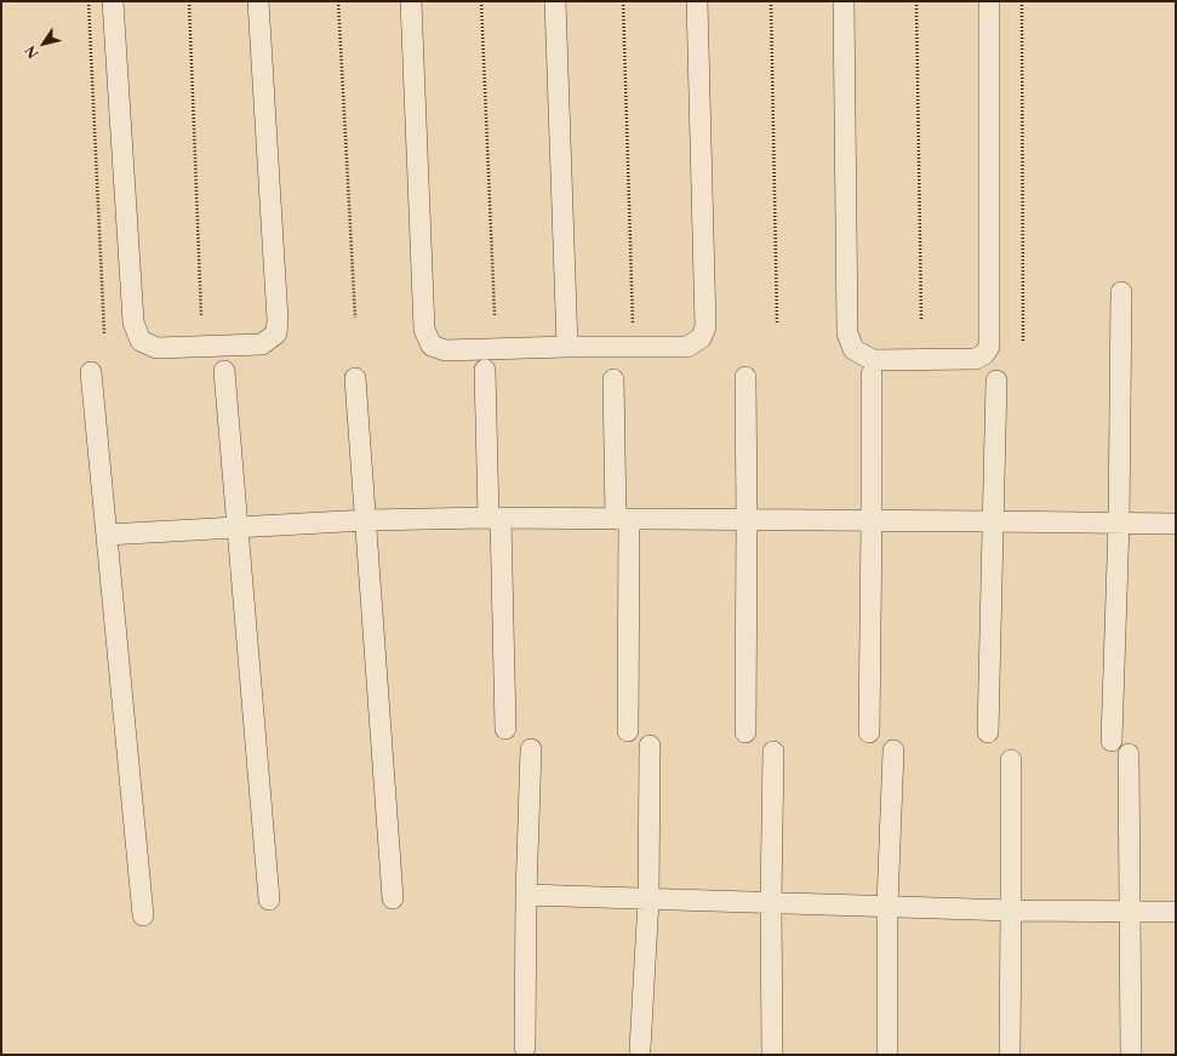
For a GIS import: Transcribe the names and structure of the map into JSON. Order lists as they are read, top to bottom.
{
  "north": "bottom left"
}
